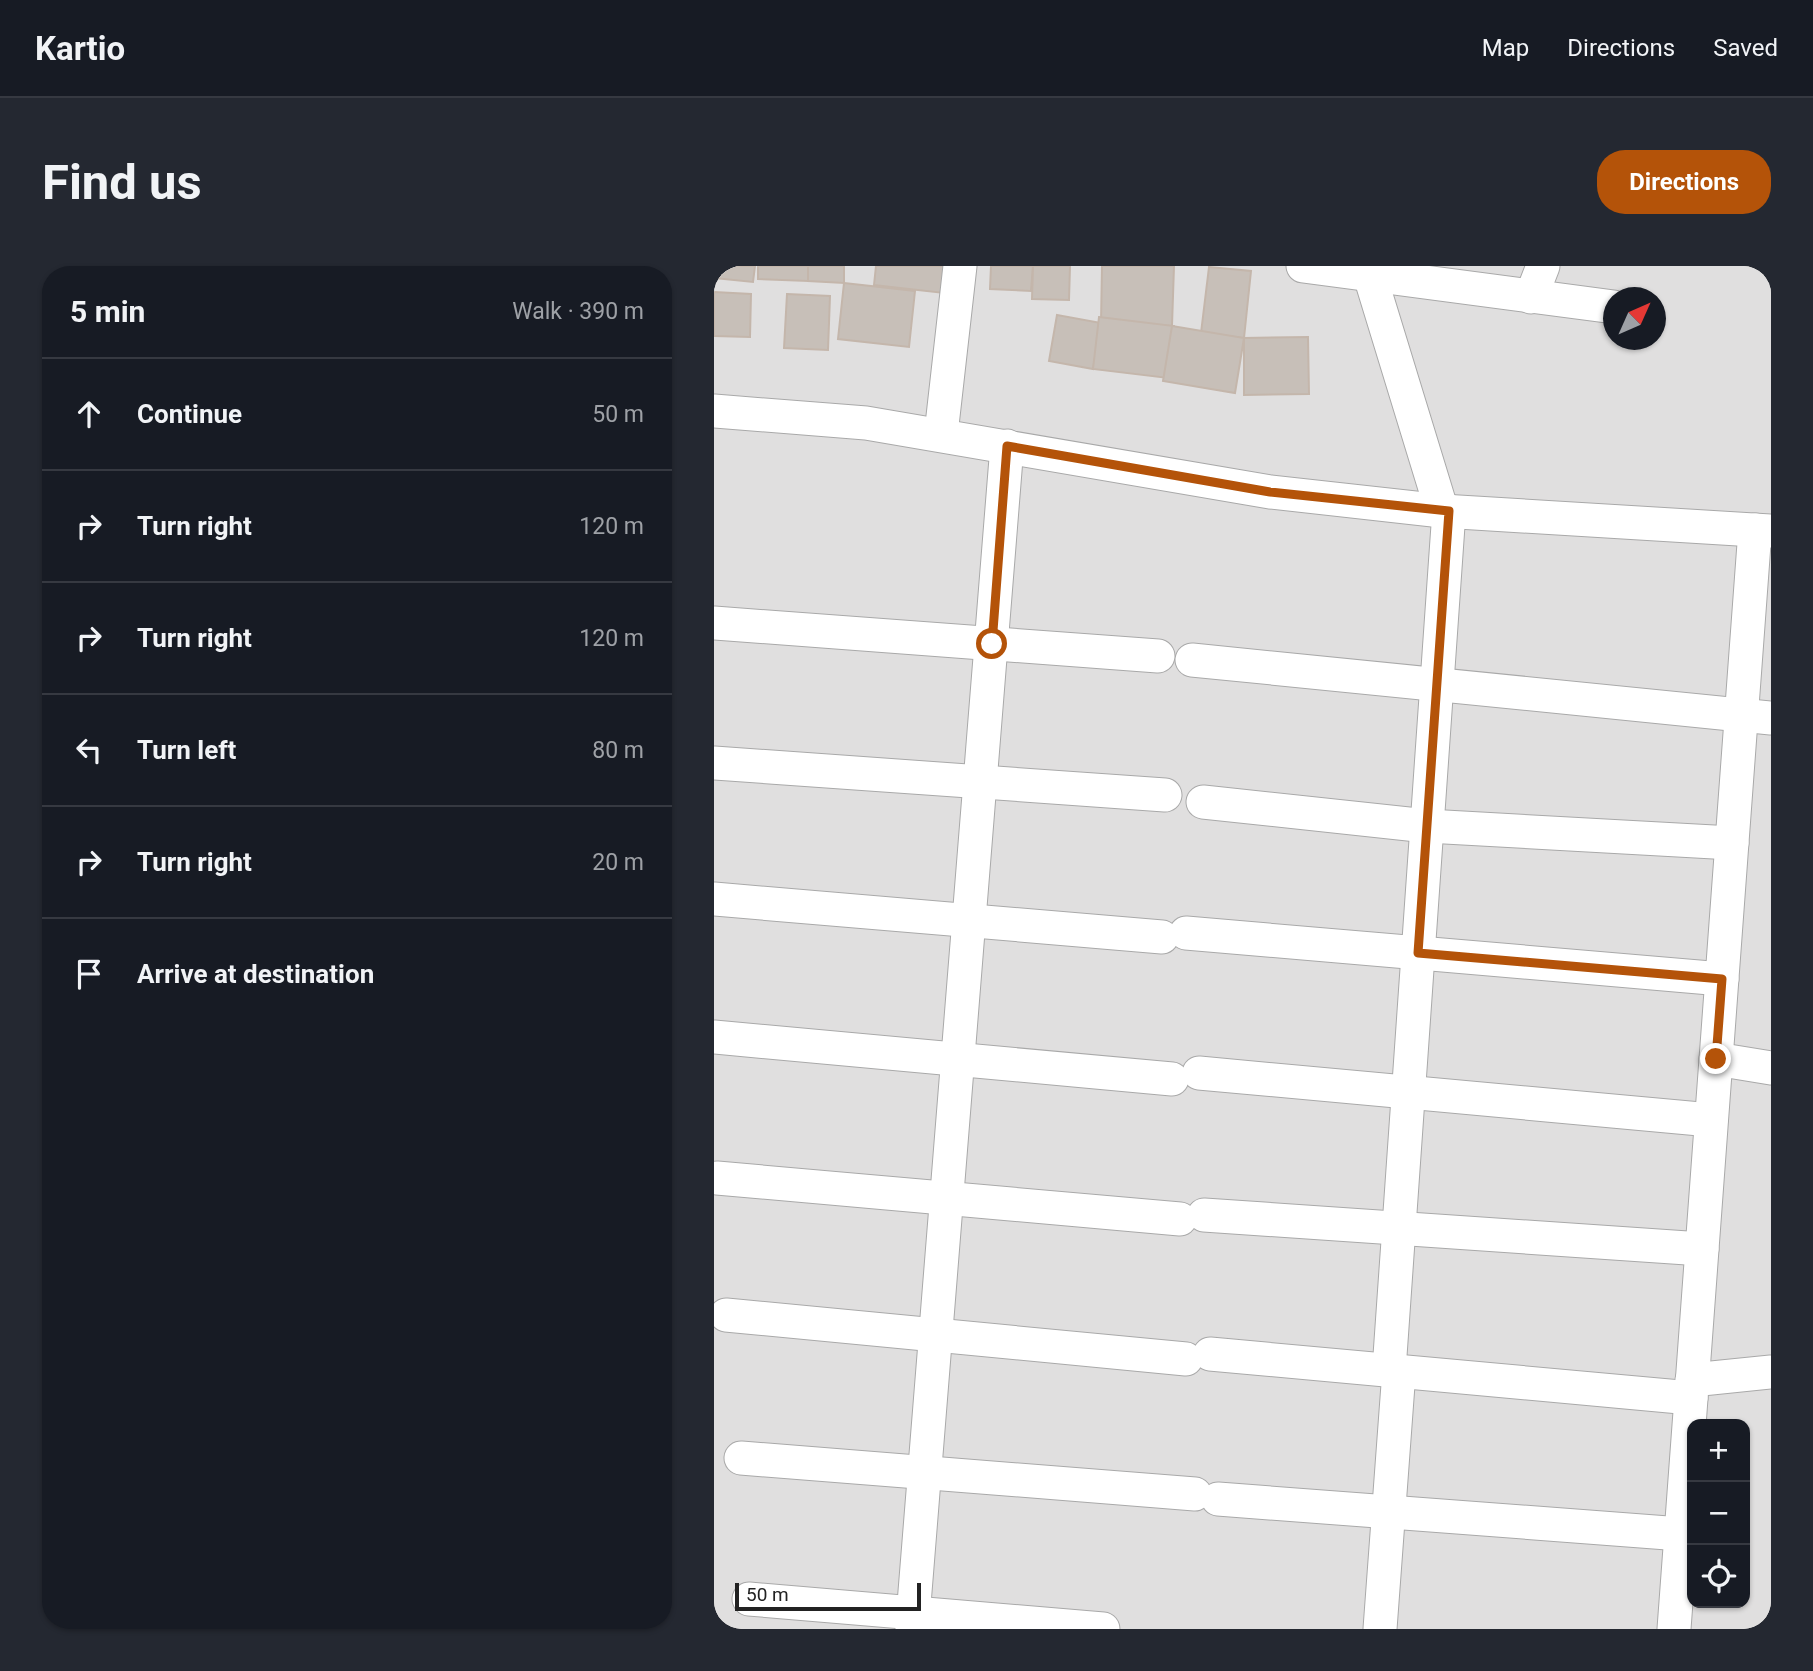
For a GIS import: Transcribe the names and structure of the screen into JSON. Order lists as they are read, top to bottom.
{
  "scale_bar": "50 m",
  "north": "top right",
  "page": {
    "header": "Kartio",
    "nav": ["Map", "Directions", "Saved"],
    "buttons": "Directions",
    "title": "Find us",
    "heading": ["5 min", "Walk · 390 m"],
    "list": [
      ["Continue", "50 m"],
      ["Turn right", "120 m"],
      ["Turn right", "120 m"],
      ["Turn left", "80 m"],
      ["Turn right", "20 m"],
      "Arrive at destination"
    ],
    "map_buttons": ["+", "−"],
    "scale": "50 m"
  }
}
